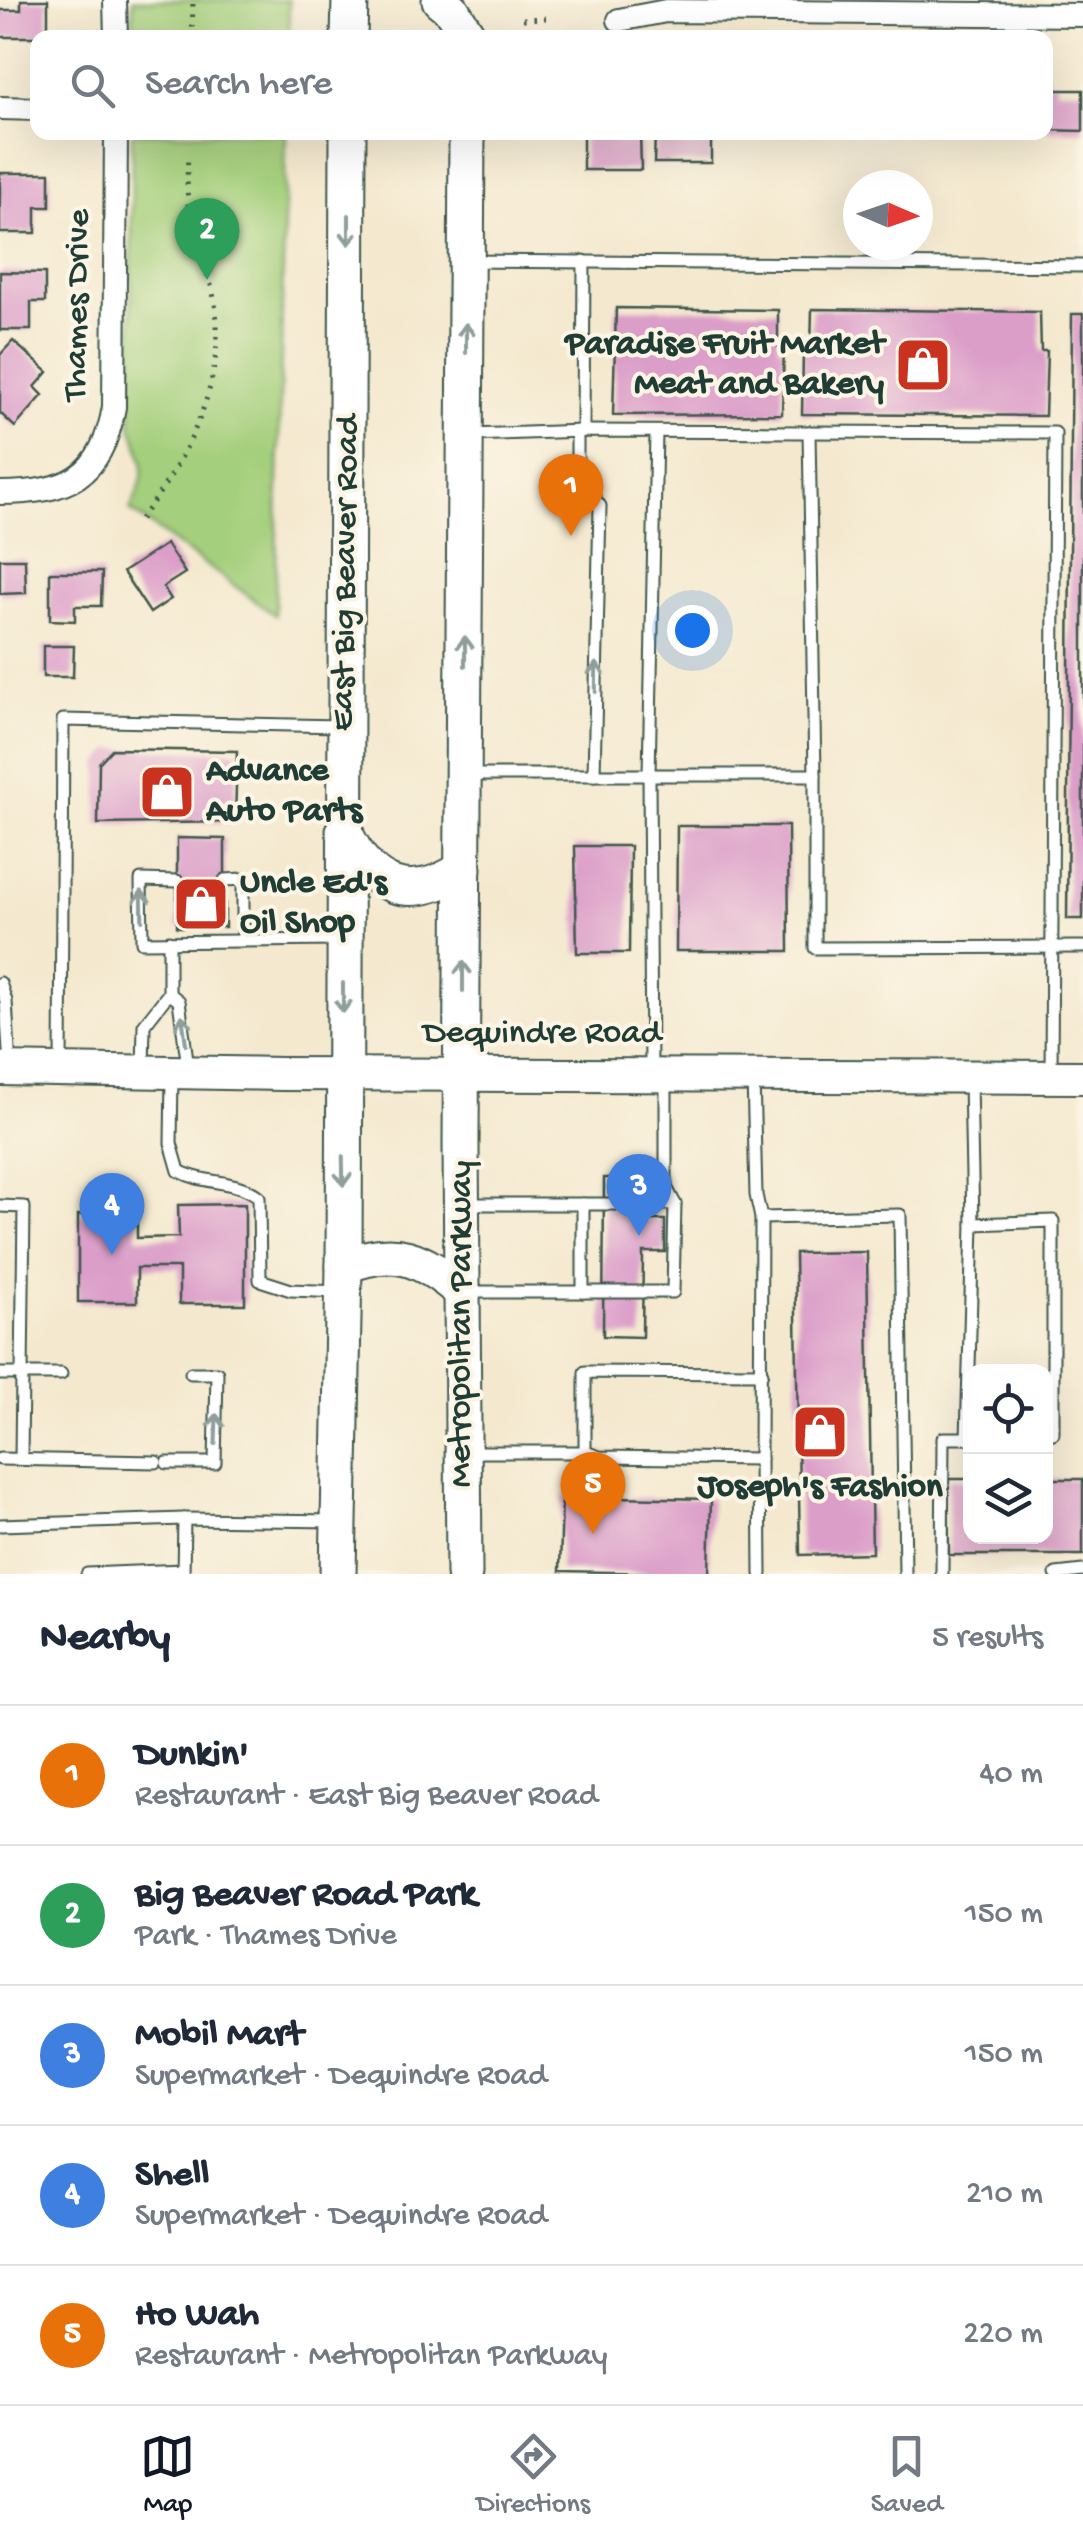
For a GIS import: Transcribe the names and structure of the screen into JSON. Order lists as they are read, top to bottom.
{
  "streets": {
    "main road": ["East Big Beaver Road", "Dequindre Road", "Metropolitan Parkway"],
    "street": ["Thames Drive"]
  },
  "crossings": [
    ["East Big Beaver Road", "Dequindre Road"],
    ["Dequindre Road", "Metropolitan Parkway"]
  ],
  "places": {
    "shop": [
      "Paradise Fruit Market Meat and Bakery",
      "Advance Auto Parts",
      "Uncle Ed's Oil Shop",
      "Joseph's Fashion"
    ]
  },
  "north": "right",
  "page": {
    "search": "Search here",
    "pins": [
      "2",
      "1",
      "3",
      "4",
      "5"
    ],
    "heading": ["Nearby", "5 results"],
    "list": [
      {
        "mark": "1",
        "name": "Dunkin'",
        "note": "Restaurant · East Big Beaver Road",
        "value": "40 m"
      },
      {
        "mark": "2",
        "name": "Big Beaver Road Park",
        "note": "Park · Thames Drive",
        "value": "150 m"
      },
      {
        "mark": "3",
        "name": "Mobil Mart",
        "note": "Supermarket · Dequindre Road",
        "value": "150 m"
      },
      {
        "mark": "4",
        "name": "Shell",
        "note": "Supermarket · Dequindre Road",
        "value": "210 m"
      },
      {
        "mark": "5",
        "name": "Ho Wah",
        "note": "Restaurant · Metropolitan Parkway",
        "value": "220 m"
      }
    ],
    "nav": ["Map", "Directions", "Saved"]
  }
}
